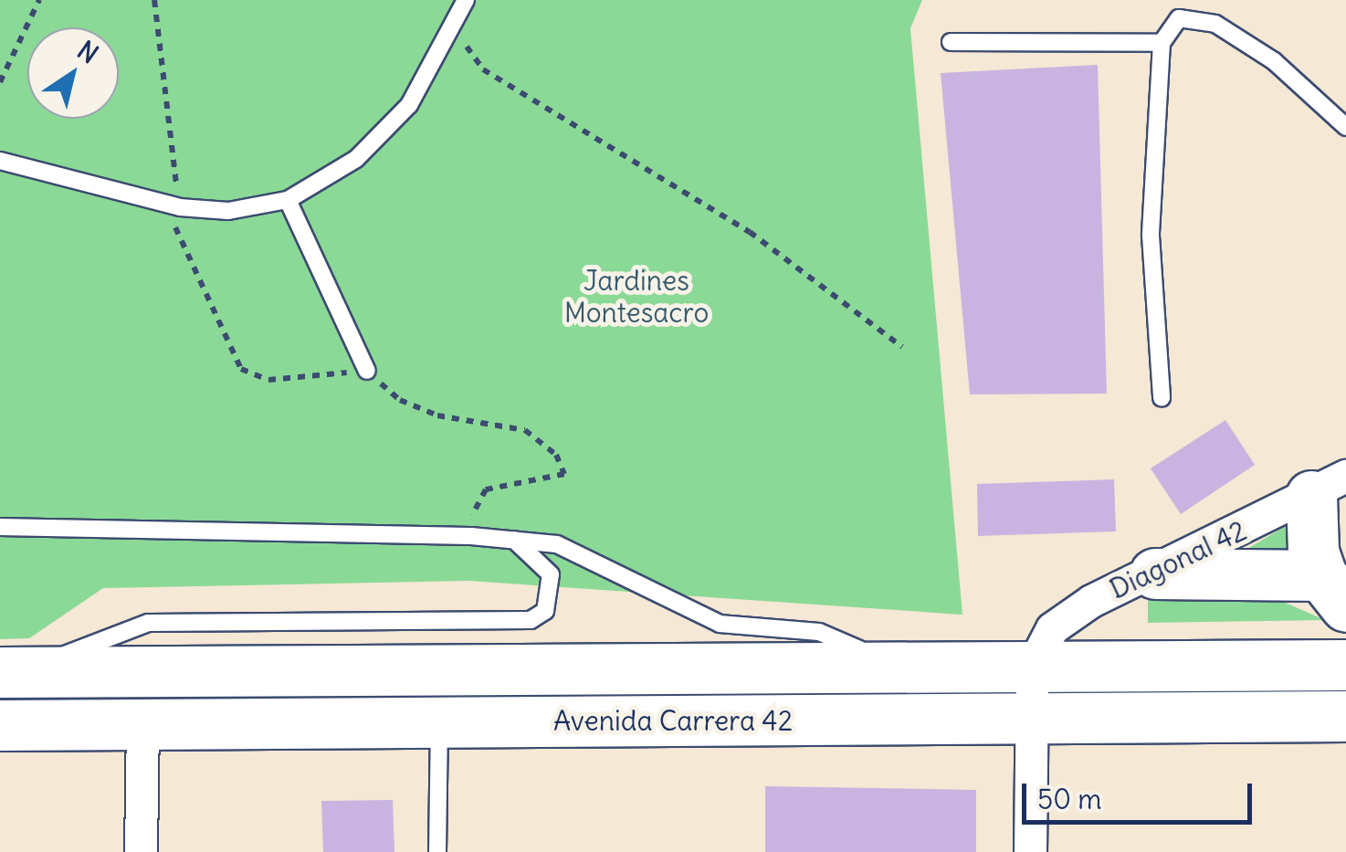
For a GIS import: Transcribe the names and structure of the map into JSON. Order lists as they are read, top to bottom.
{
  "streets": {
    "highway": ["Avenida Carrera 42"],
    "street": ["Diagonal 42"]
  },
  "crossings": [
    ["Diagonal 42", "Avenida Carrera 42"]
  ],
  "parks": ["Jardines Montesacro"],
  "scale_bar": "50 m",
  "north": "top right"
}
